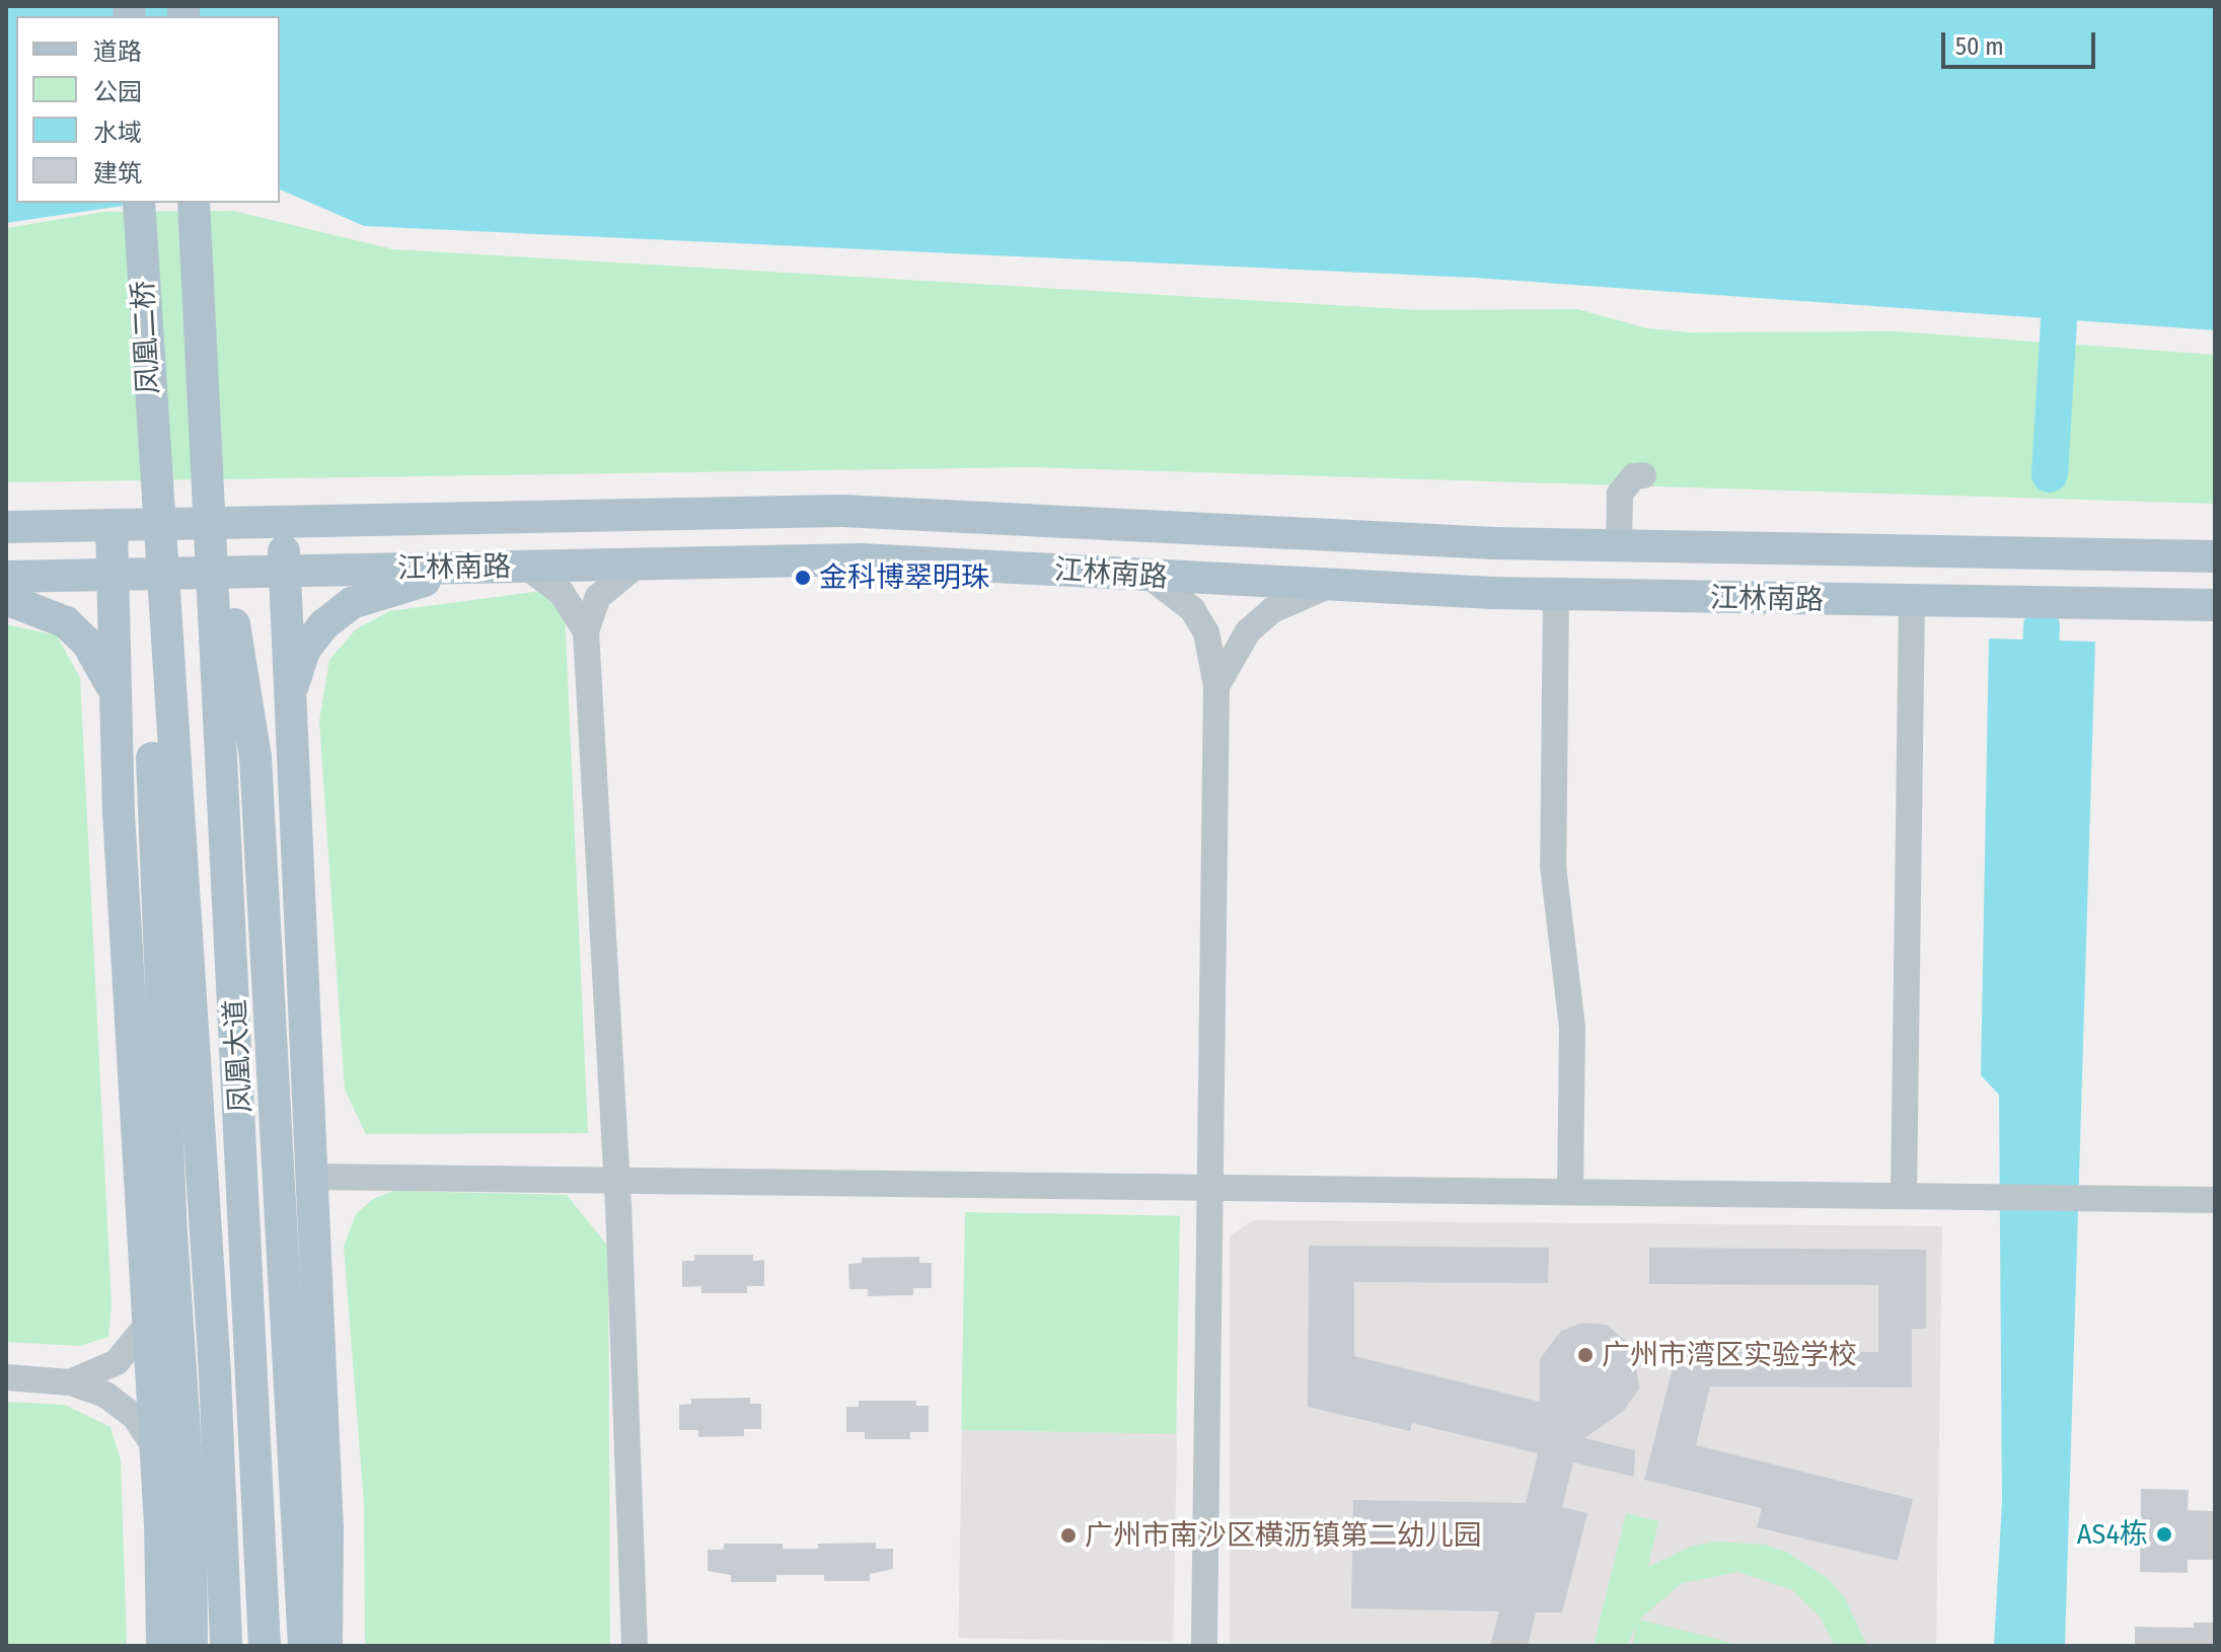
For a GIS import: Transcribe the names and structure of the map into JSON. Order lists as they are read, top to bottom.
{
  "streets": {
    "main road": ["凤凰二桥", "江林南路", "凤凰大道"]
  },
  "crossings": [
    ["凤凰二桥", "凤凰大道"]
  ],
  "places": [
    "金科博翠明珠",
    "广州市湾区实验学校",
    "AS4栋",
    "广州市南沙区横沥镇第二幼儿园"
  ],
  "legend": [
    "道路",
    "公园",
    "水域",
    "建筑"
  ],
  "scale_bar": "50 m"
}
